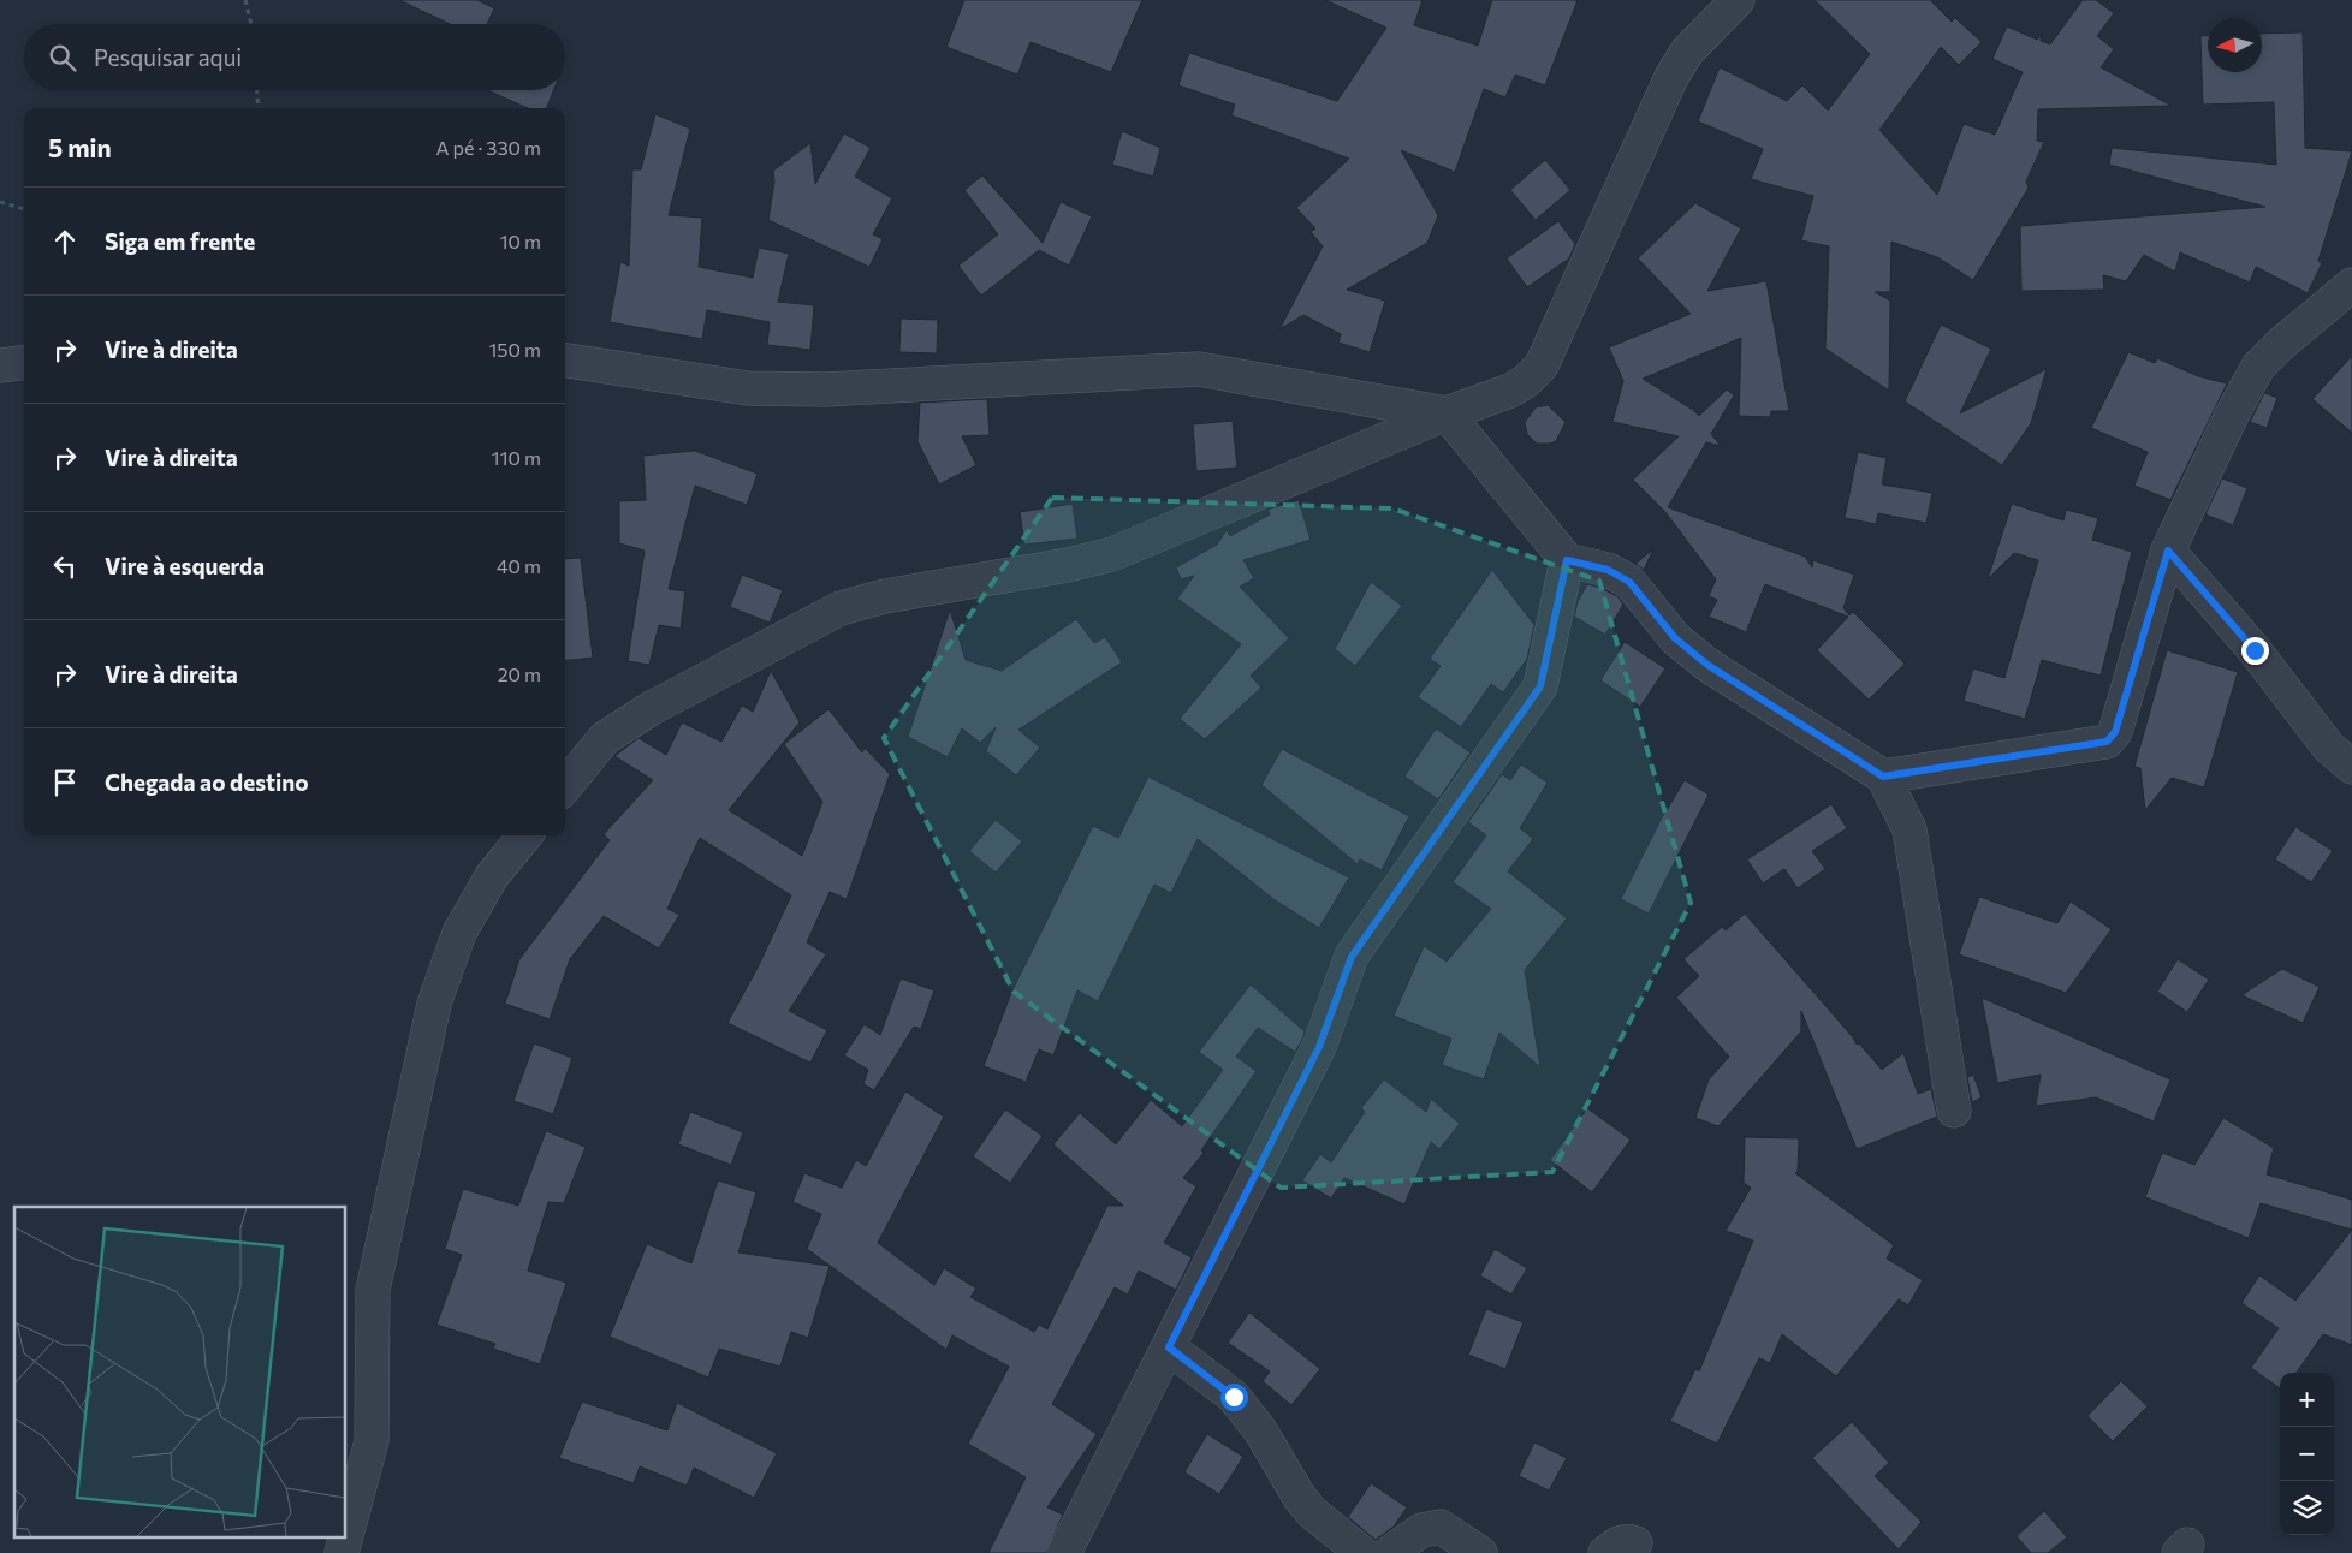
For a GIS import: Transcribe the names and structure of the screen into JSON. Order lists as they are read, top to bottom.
{
  "north": "left",
  "page": {
    "search": "Pesquisar aqui",
    "heading": ["5 min", "A pé · 330 m"],
    "list": [
      ["Siga em frente", "10 m"],
      ["Vire à direita", "150 m"],
      ["Vire à direita", "110 m"],
      ["Vire à esquerda", "40 m"],
      ["Vire à direita", "20 m"],
      "Chegada ao destino"
    ],
    "map_buttons": ["+", "−"]
  }
}
